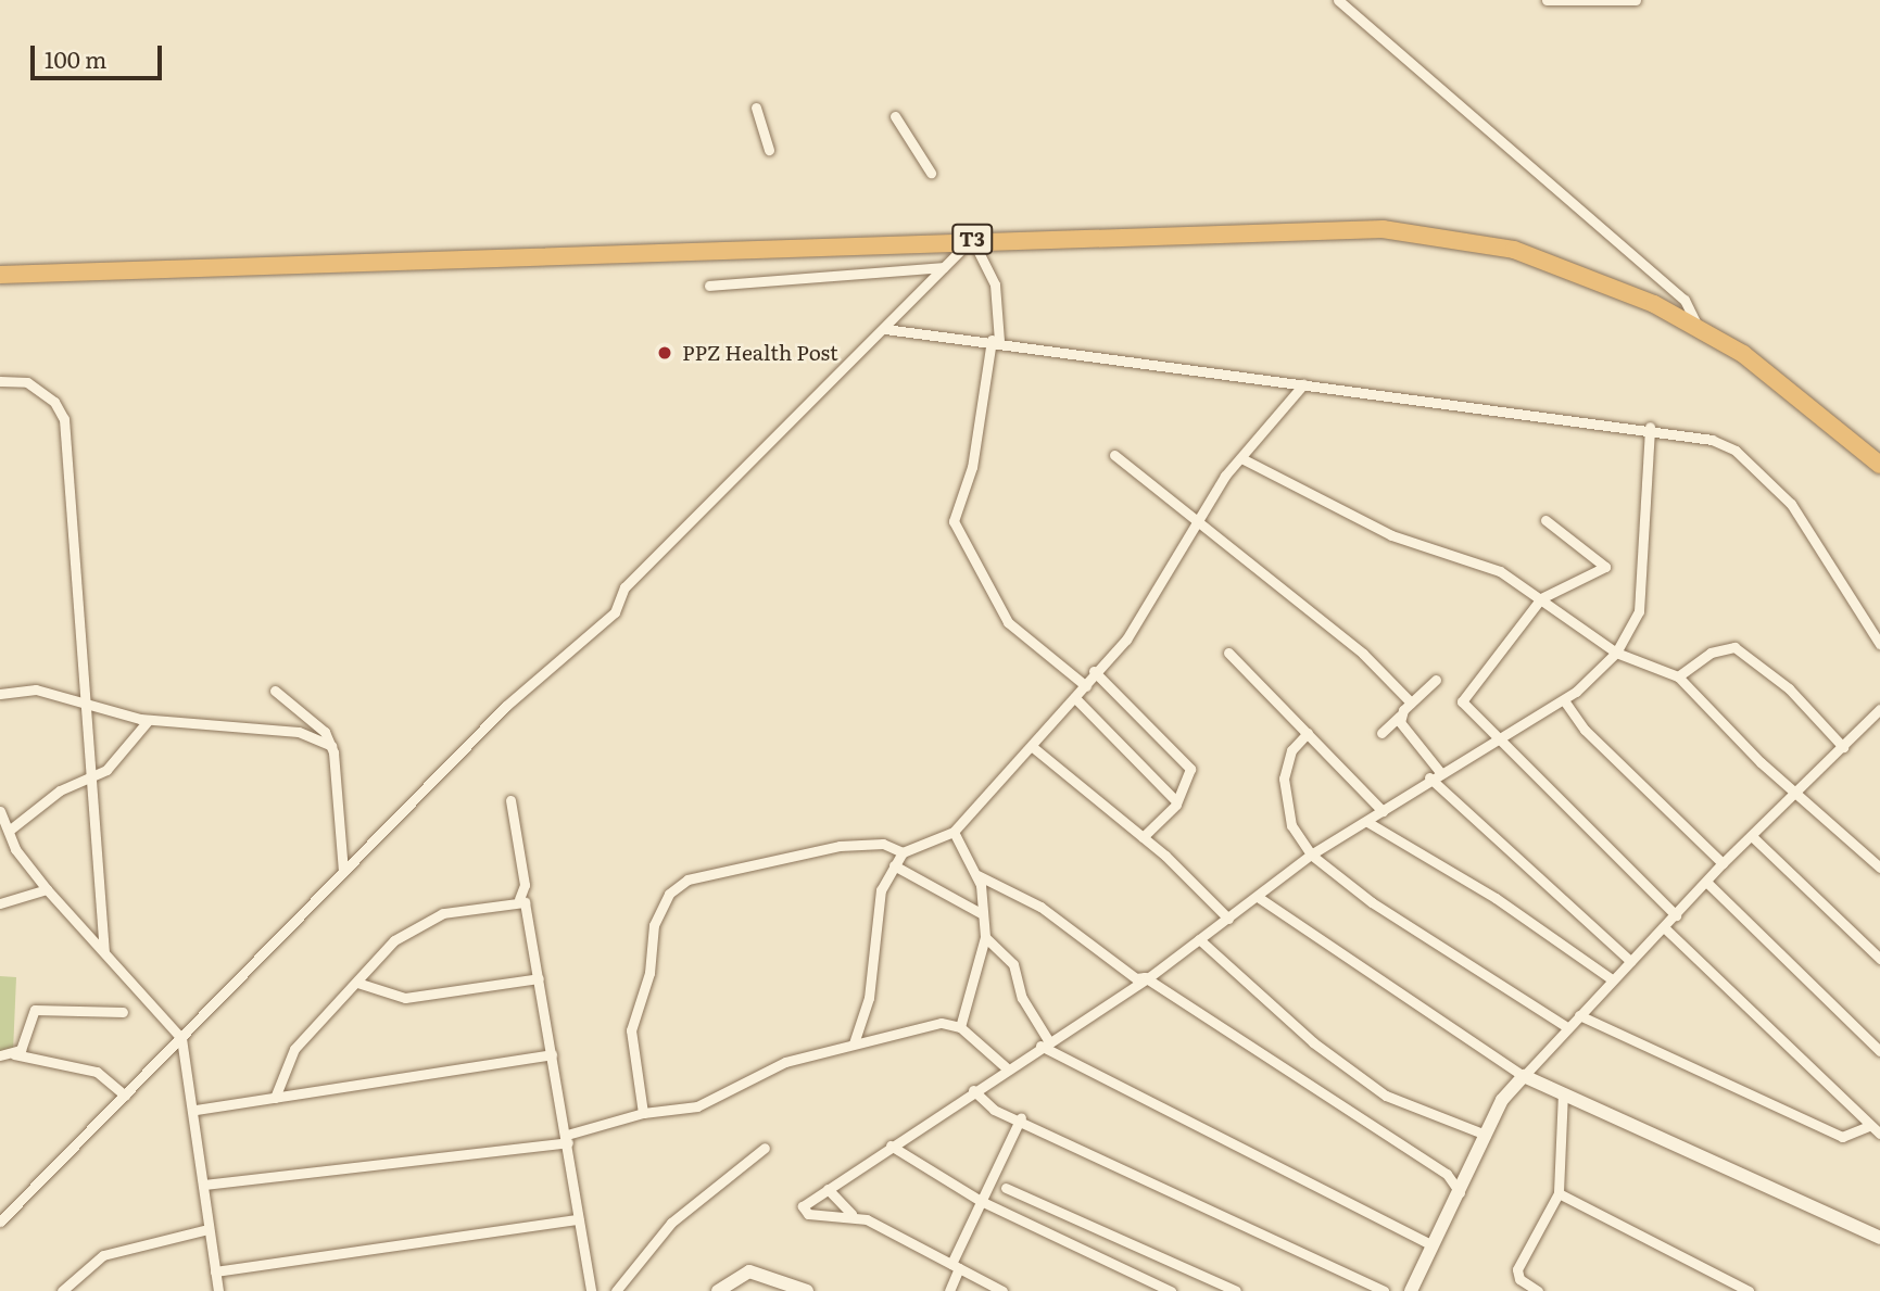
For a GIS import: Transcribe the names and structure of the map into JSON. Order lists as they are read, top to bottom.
{
  "streets": {
    "highway": ["T3"]
  },
  "places": ["PPZ Health Post"],
  "scale_bar": "100 m"
}
